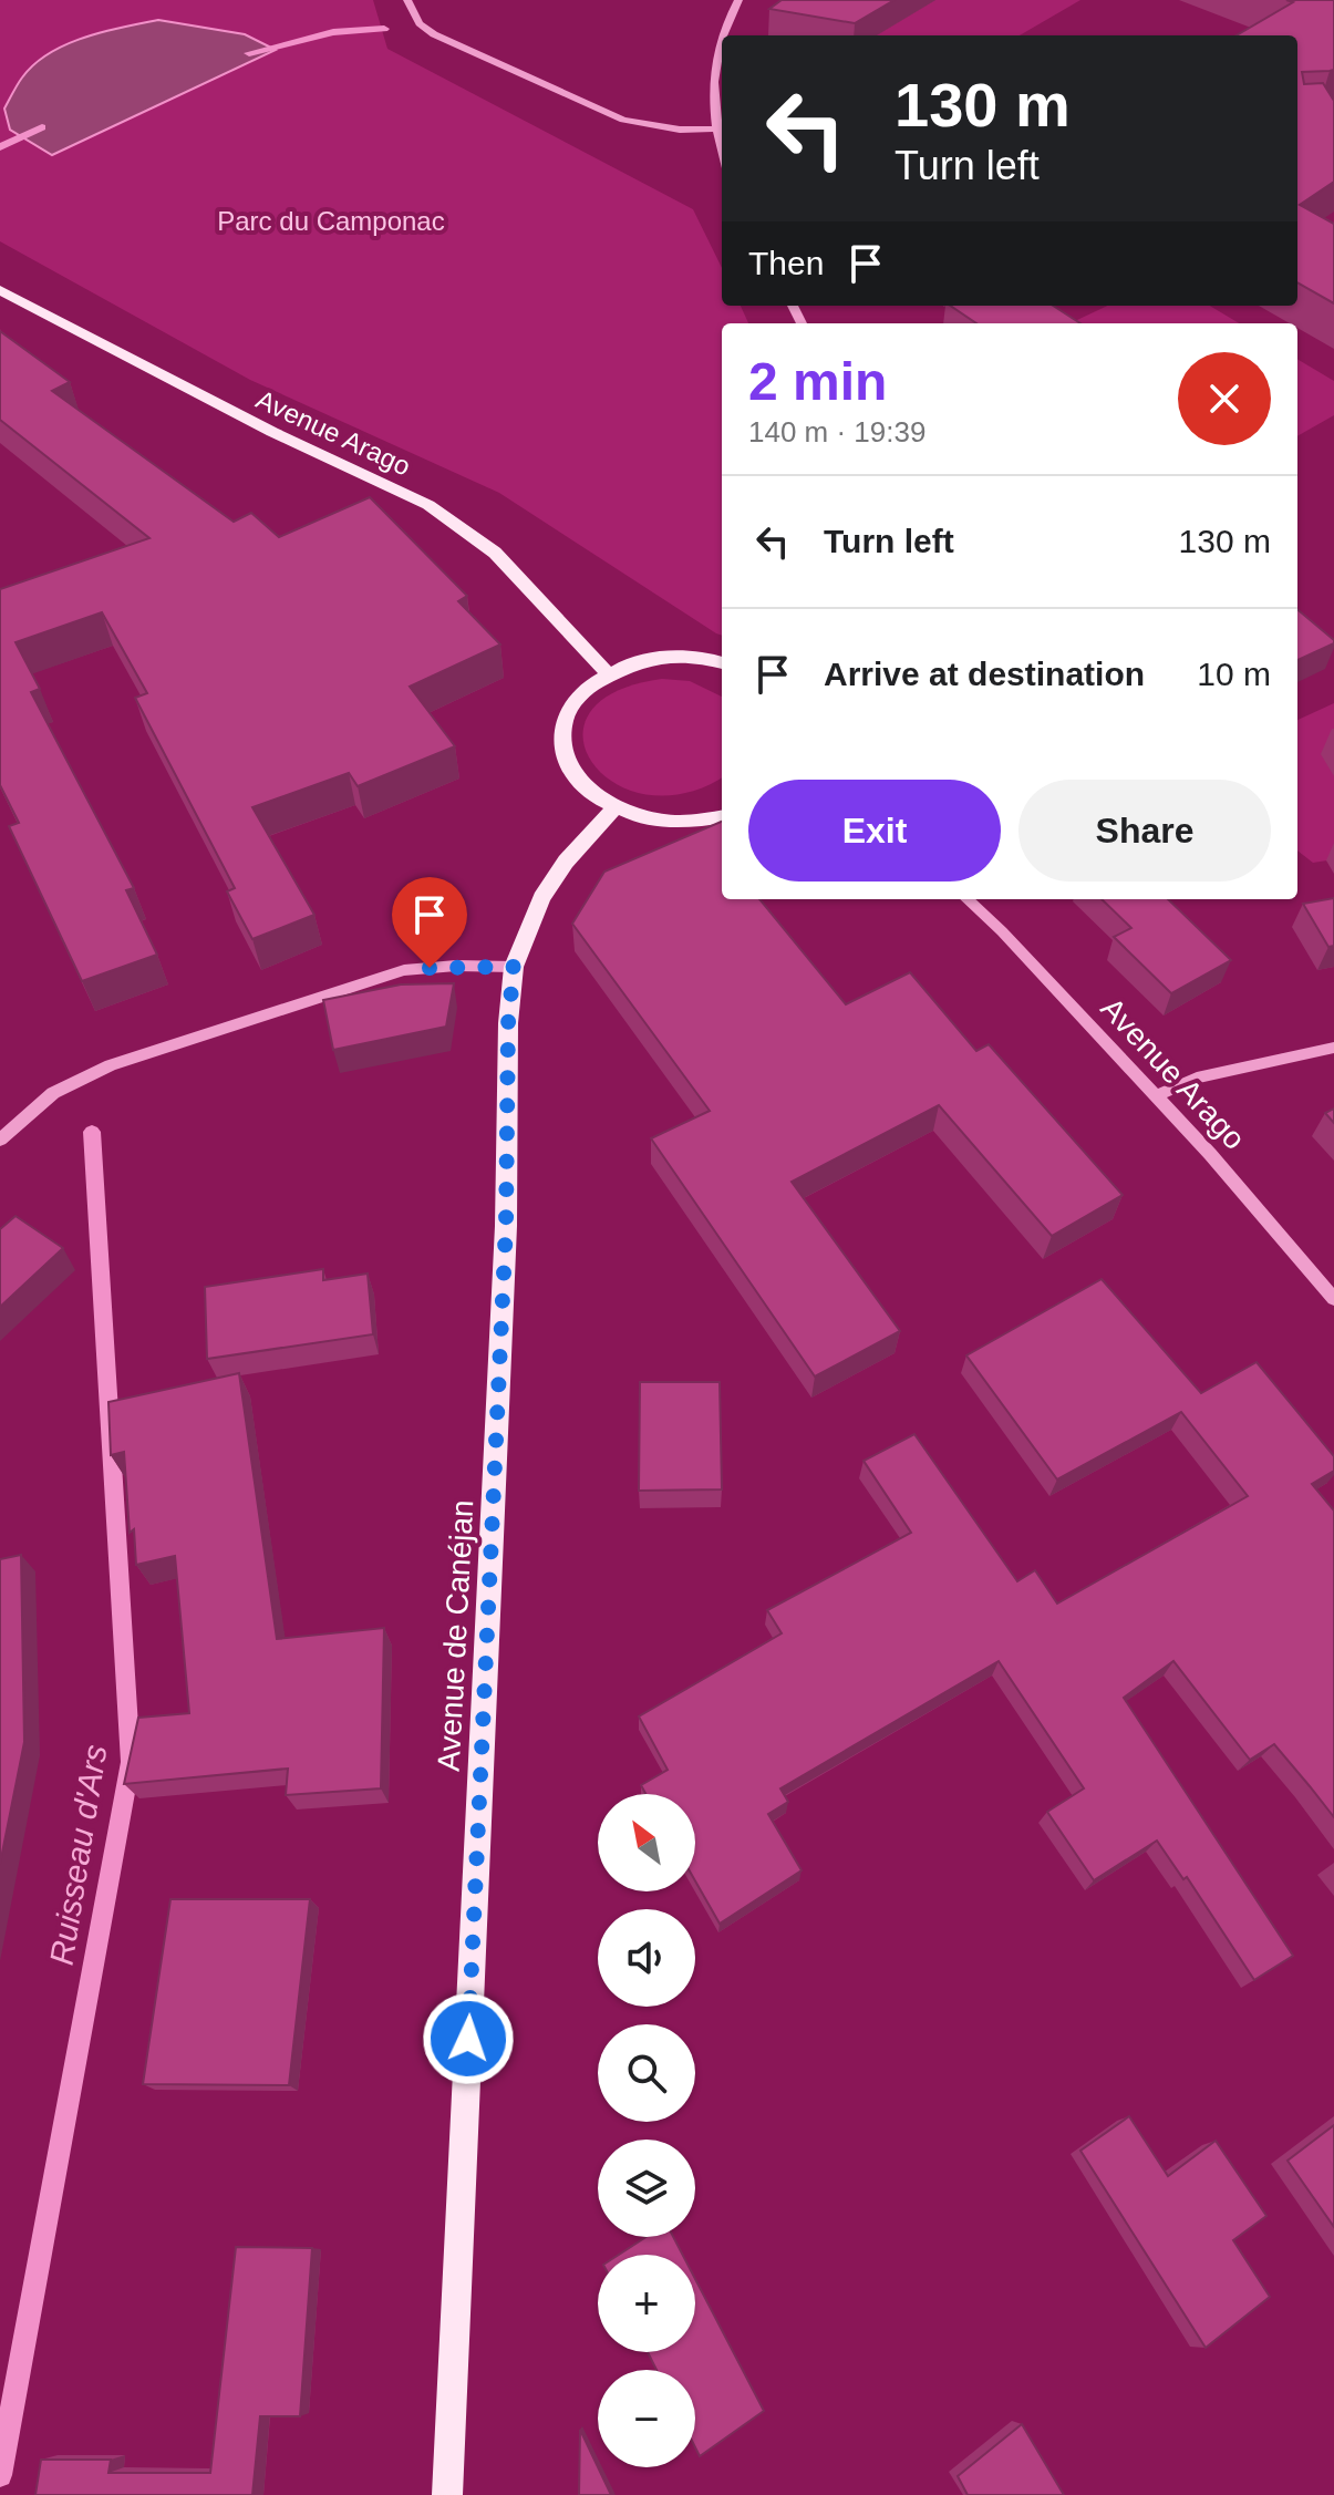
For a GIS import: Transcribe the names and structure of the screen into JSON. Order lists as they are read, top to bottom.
{
  "streets": {
    "main road": ["Avenue Arago", "Avenue de Canéjan"]
  },
  "water": ["Ruisseau d'Ars"],
  "parks": ["Parc du Camponac"],
  "north": "top left",
  "page": {
    "turn": ["130 m", "Turn left"],
    "then": "Then",
    "heading": ["2 min", "140 m · 19:39"],
    "list": [
      {
        "name": "Turn left",
        "value": "130 m"
      },
      {
        "name": "Arrive at destination",
        "value": "10 m"
      }
    ],
    "buttons": ["Exit", "Share"],
    "map_buttons": ["+", "−"]
  }
}
